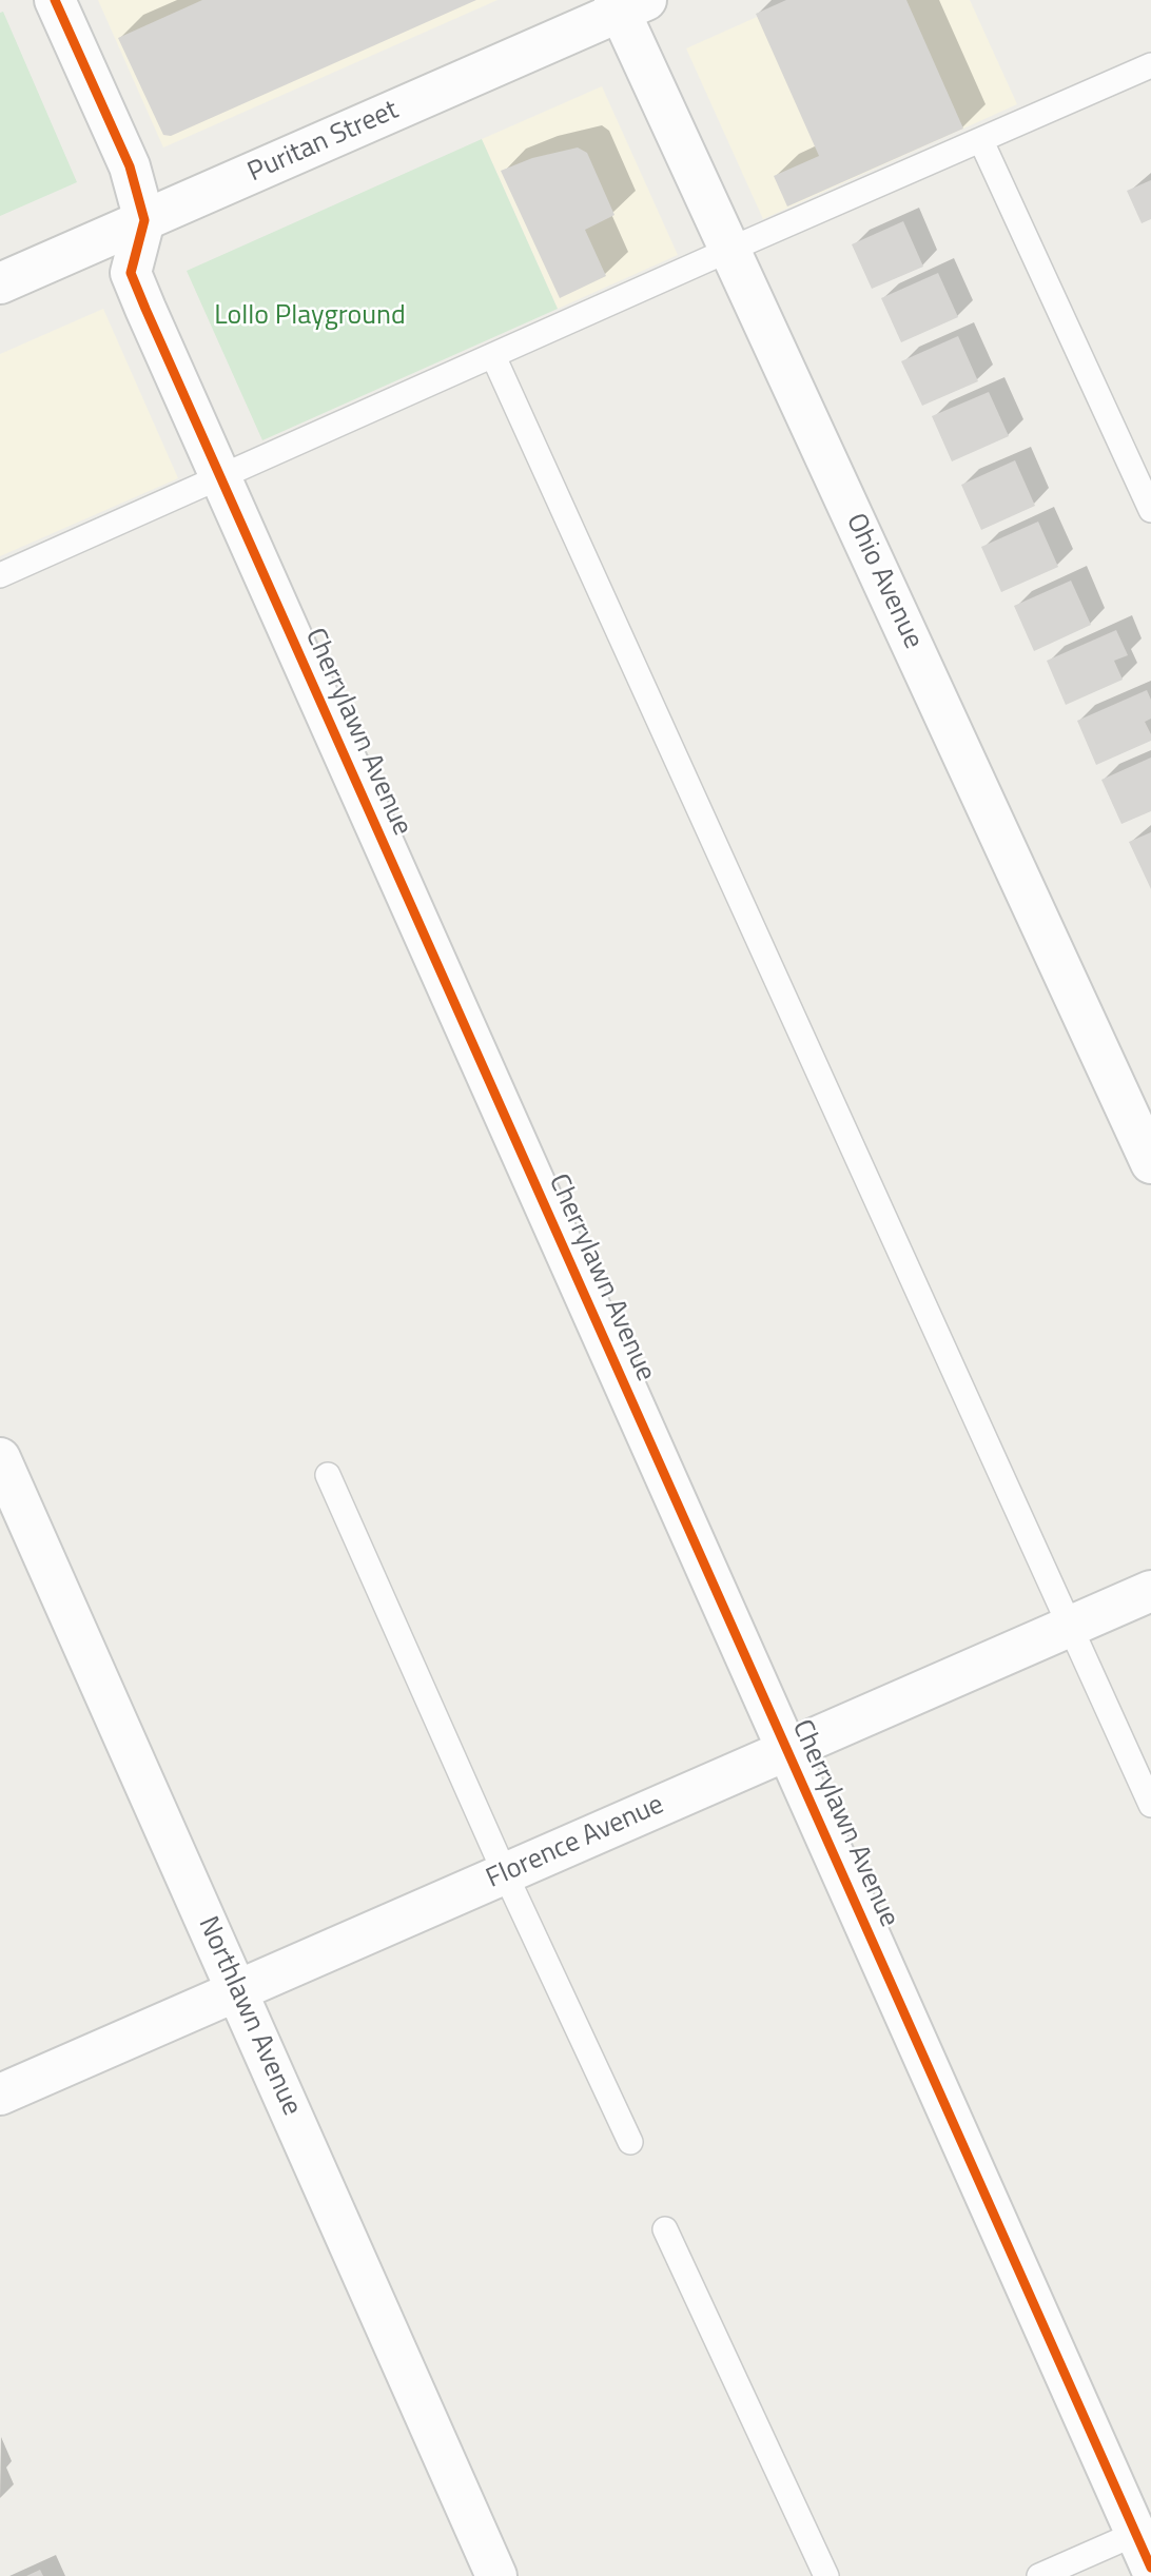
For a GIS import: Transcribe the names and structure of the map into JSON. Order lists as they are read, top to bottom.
{
  "streets": {
    "street": [
      "Puritan Street",
      "Ohio Avenue",
      "Cherrylawn Avenue",
      "Florence Avenue",
      "Northlawn Avenue"
    ]
  },
  "crossings": [
    ["Puritan Street", "Ohio Avenue"],
    ["Puritan Street", "Cherrylawn Avenue"],
    ["Cherrylawn Avenue", "Florence Avenue"],
    ["Florence Avenue", "Northlawn Avenue"]
  ],
  "parks": ["Lollo Playground"]
}
